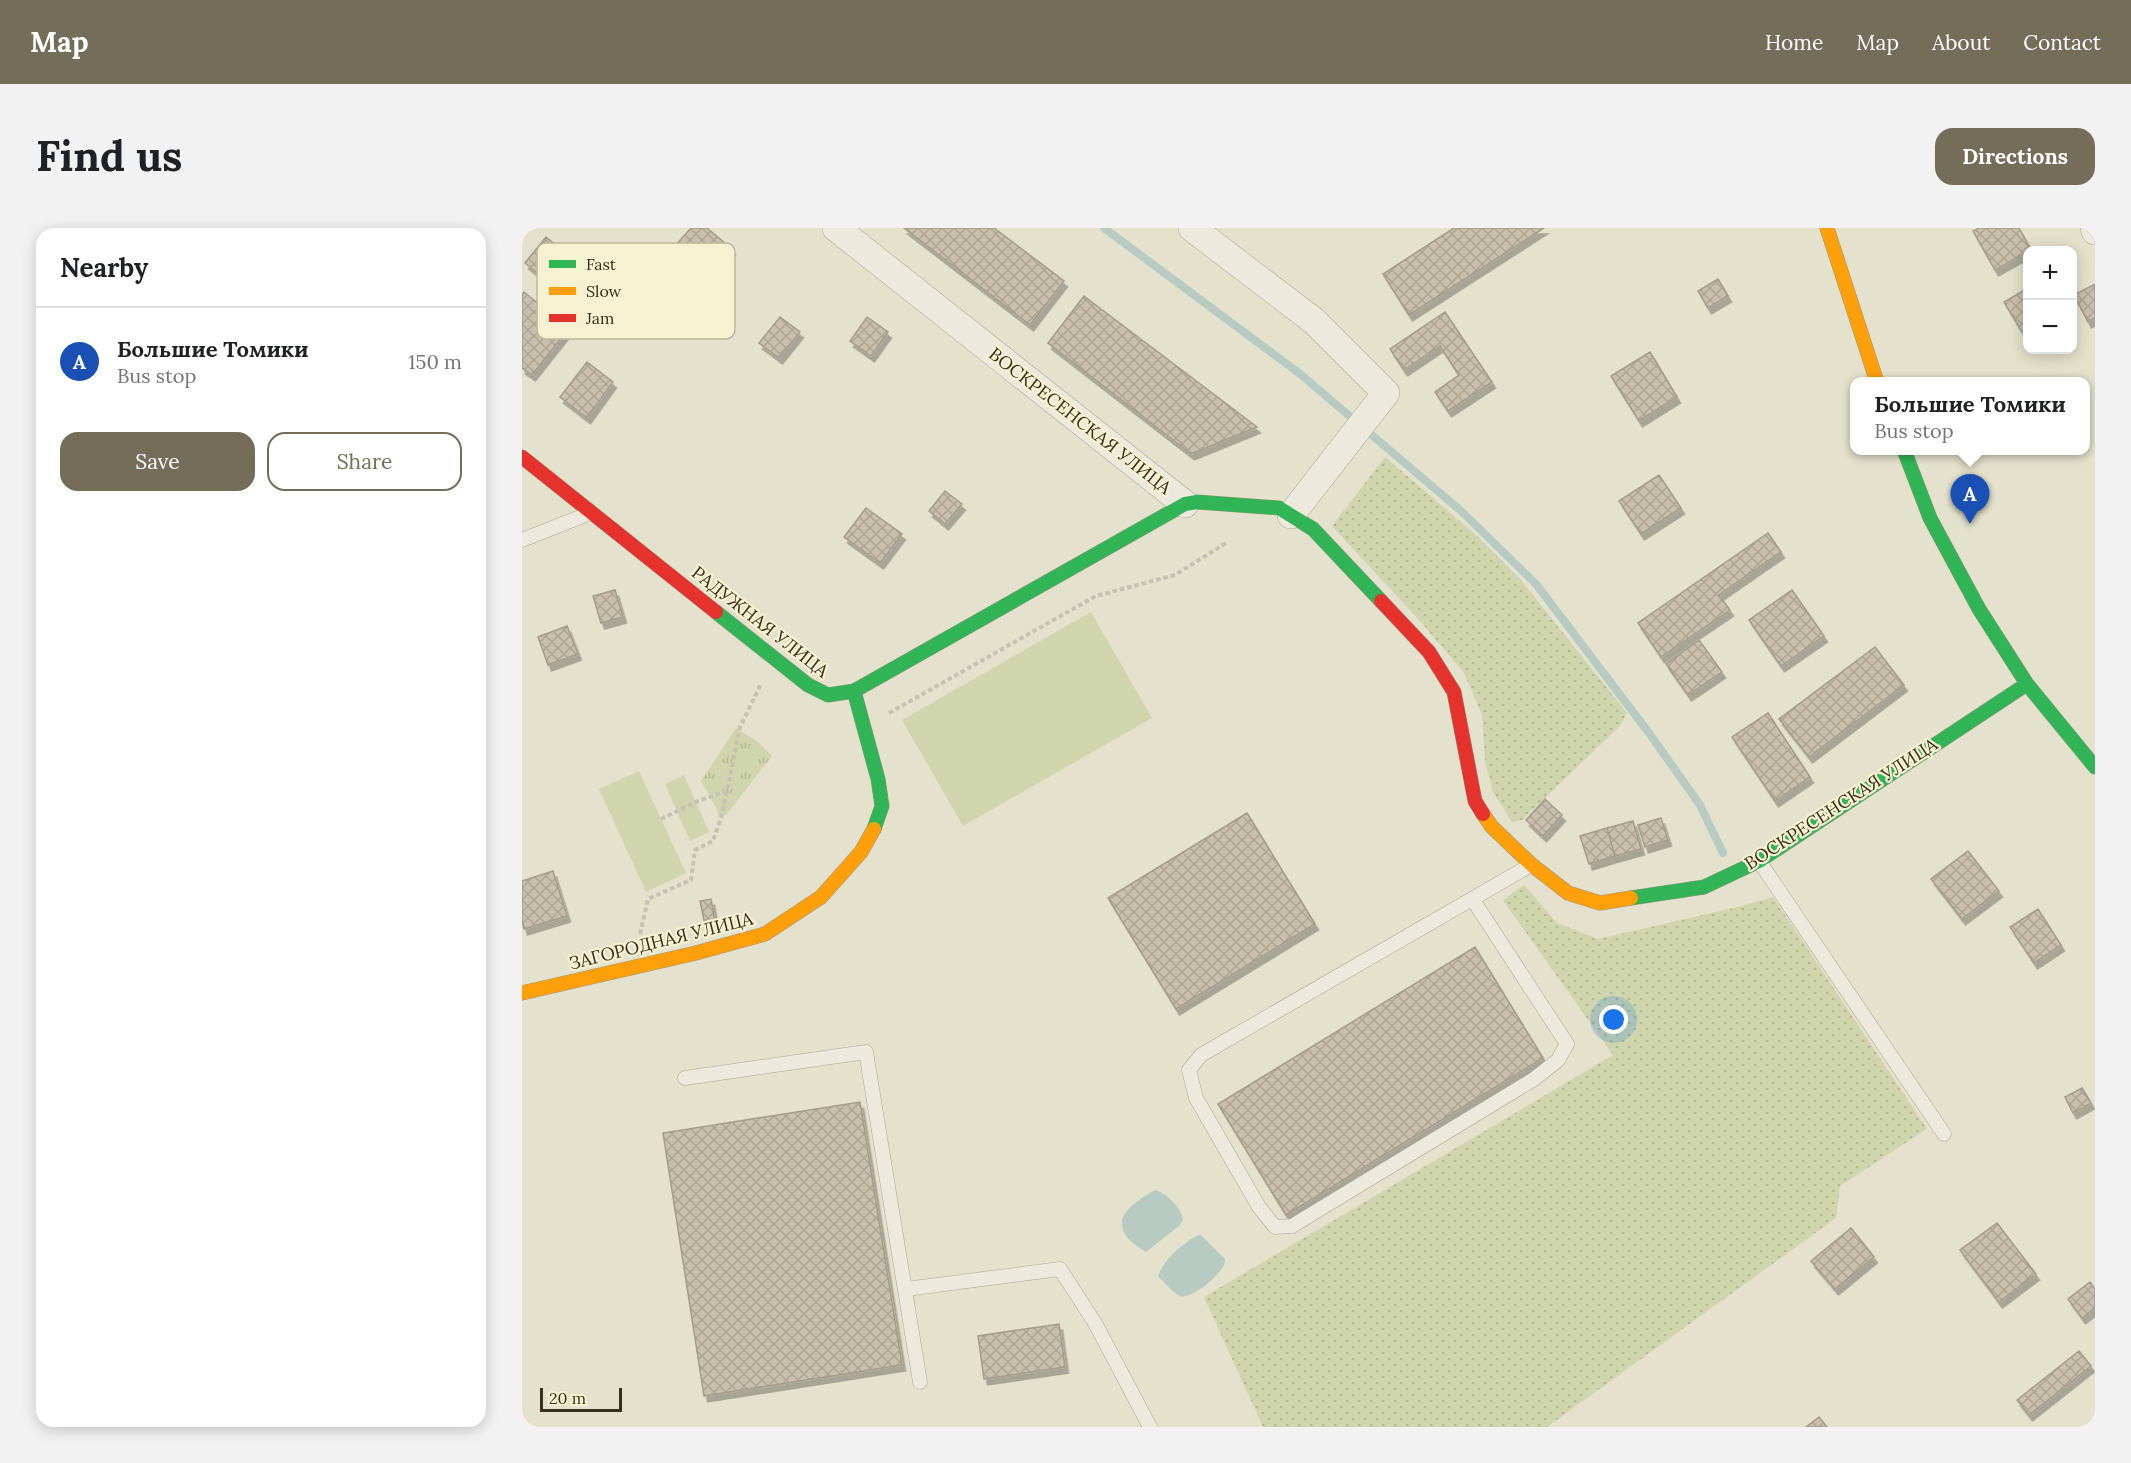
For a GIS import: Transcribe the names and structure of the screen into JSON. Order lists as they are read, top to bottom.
{
  "streets": {
    "street": ["ВОСКРЕСЕНСКАЯ УЛИЦА", "РАДУЖНАЯ УЛИЦА", "ЗАГОРОДНАЯ УЛИЦА"]
  },
  "crossings": [
    ["ВОСКРЕСЕНСКАЯ УЛИЦА", "РАДУЖНАЯ УЛИЦА"],
    ["РАДУЖНАЯ УЛИЦА", "ЗАГОРОДНАЯ УЛИЦА"]
  ],
  "legend": ["Fast", "Slow", "Jam"],
  "scale_bar": "20 m",
  "page": {
    "header": "Map",
    "nav": [
      "Home",
      "Map",
      "About",
      "Contact"
    ],
    "buttons": [
      "Directions",
      ["Save", "Share"]
    ],
    "title": "Find us",
    "heading": "Nearby",
    "map_buttons": ["+", "−"],
    "list": [
      {
        "mark": "A",
        "name": "Большие Томики",
        "note": "Bus stop",
        "value": "150 m"
      }
    ],
    "popup": ["Большие Томики", "Bus stop"],
    "pins": "A",
    "scale": "20 m"
  }
}
